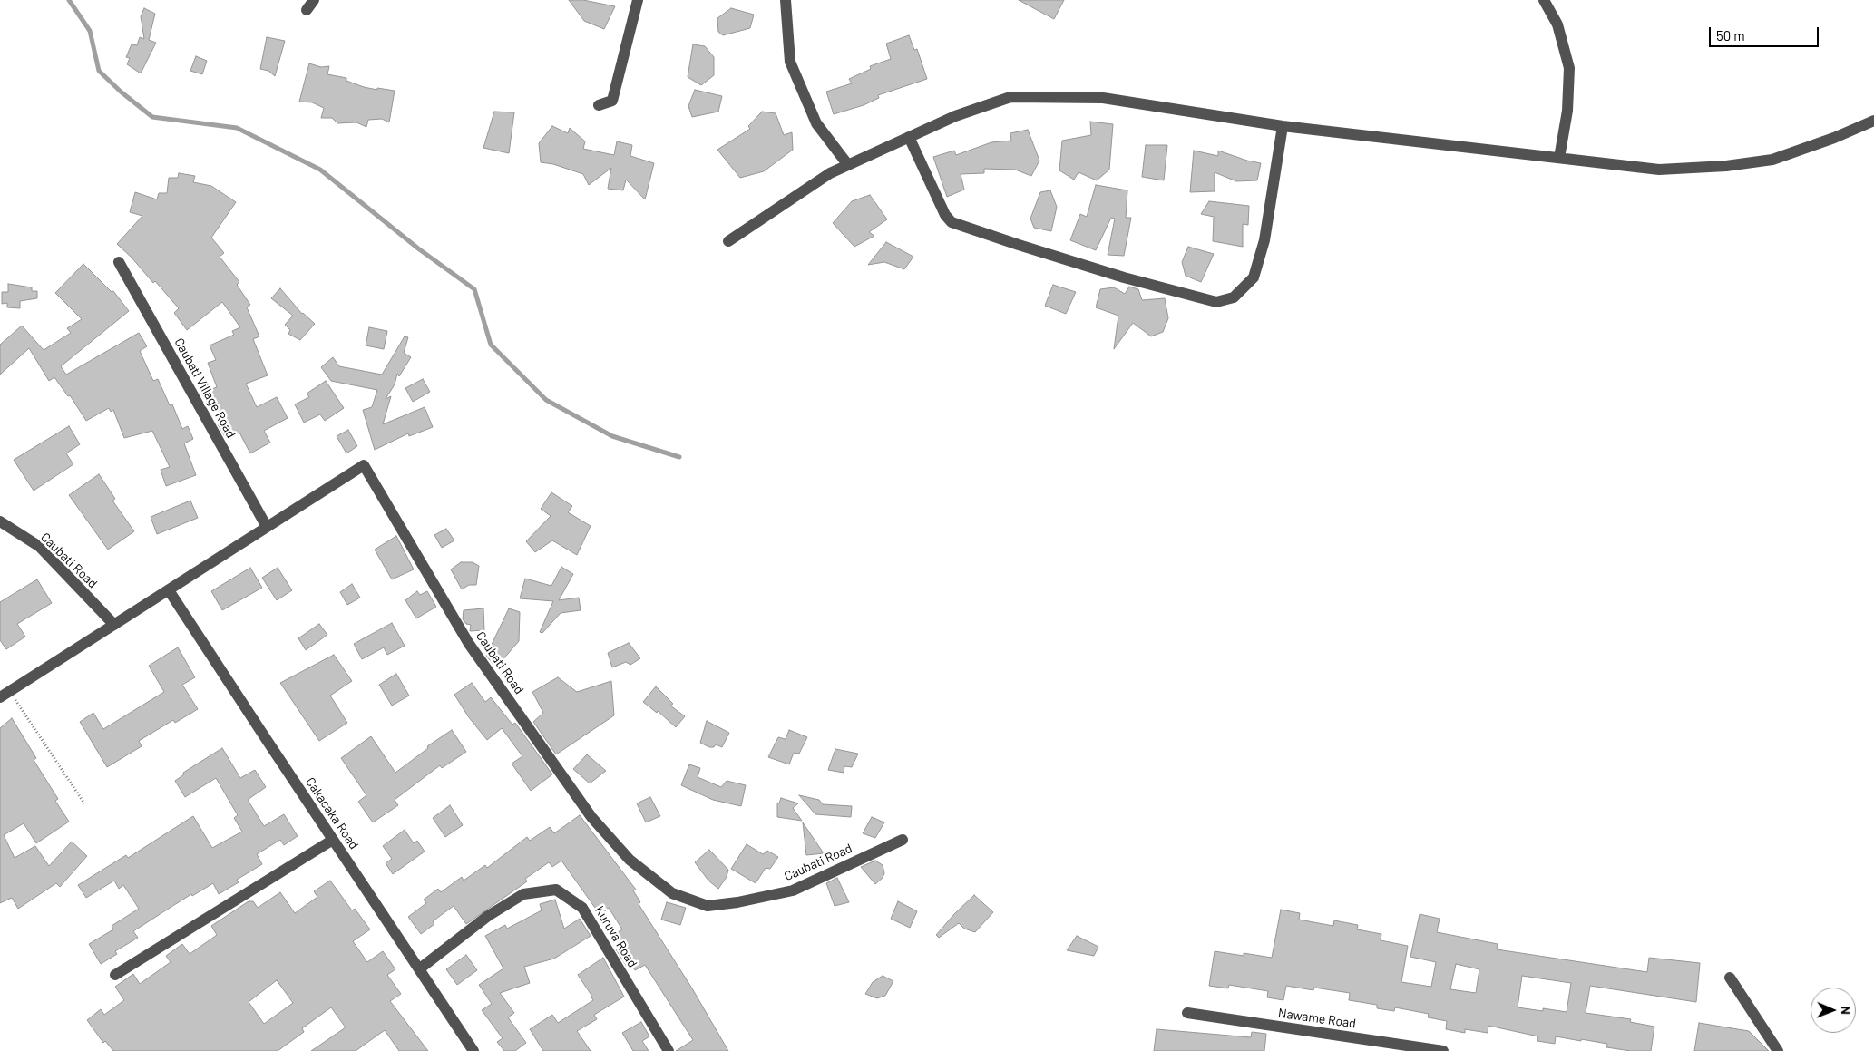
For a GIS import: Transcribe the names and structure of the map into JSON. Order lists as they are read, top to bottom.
{
  "streets": {
    "street": [
      "Caubati Village Road",
      "Caubati Road",
      "Cakacaka Road",
      "Kuruva Road",
      "Nawame Road"
    ]
  },
  "crossings": [
    ["Caubati Village Road", "Caubati Road"],
    ["Caubati Road", "Cakacaka Road"],
    ["Cakacaka Road", "Kuruva Road"]
  ],
  "scale_bar": "50 m",
  "north": "right"
}
